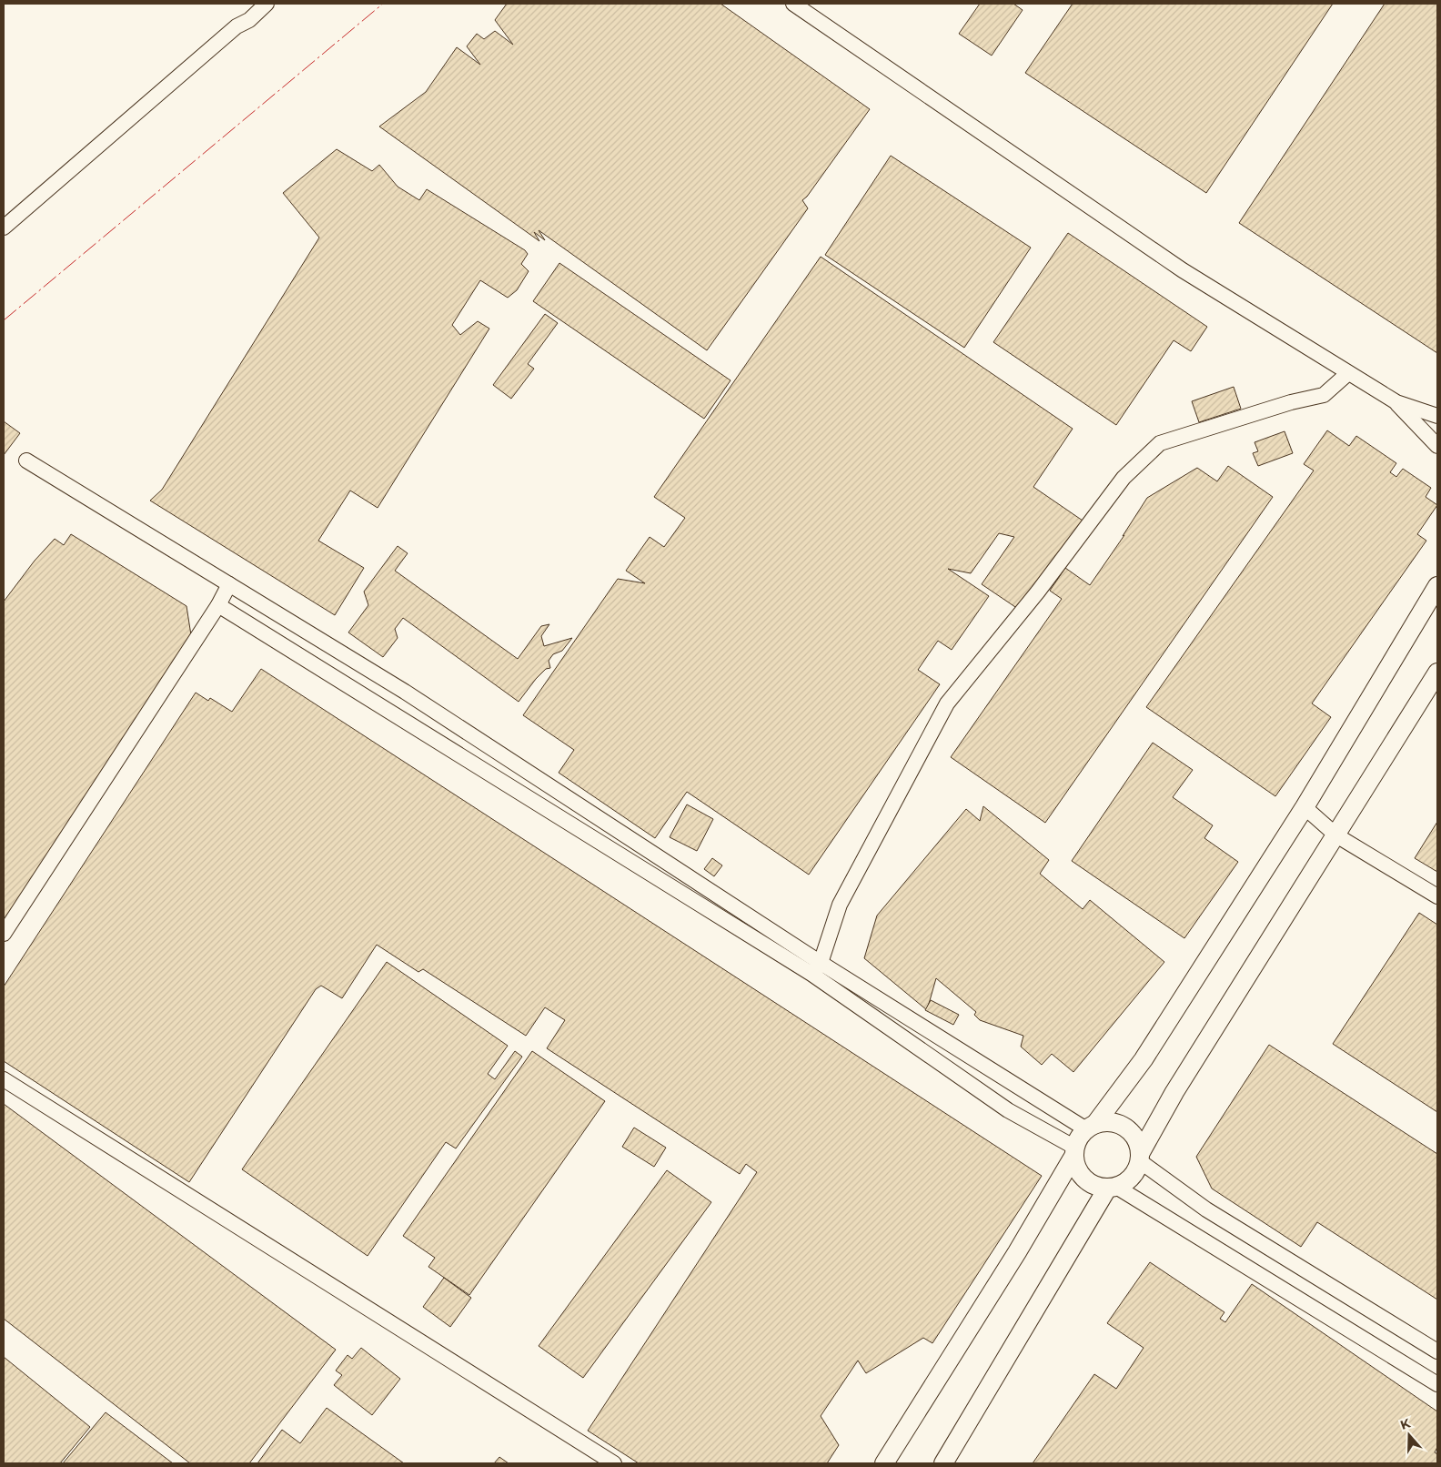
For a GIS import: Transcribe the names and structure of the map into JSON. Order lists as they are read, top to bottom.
{
  "north": "top"
}
